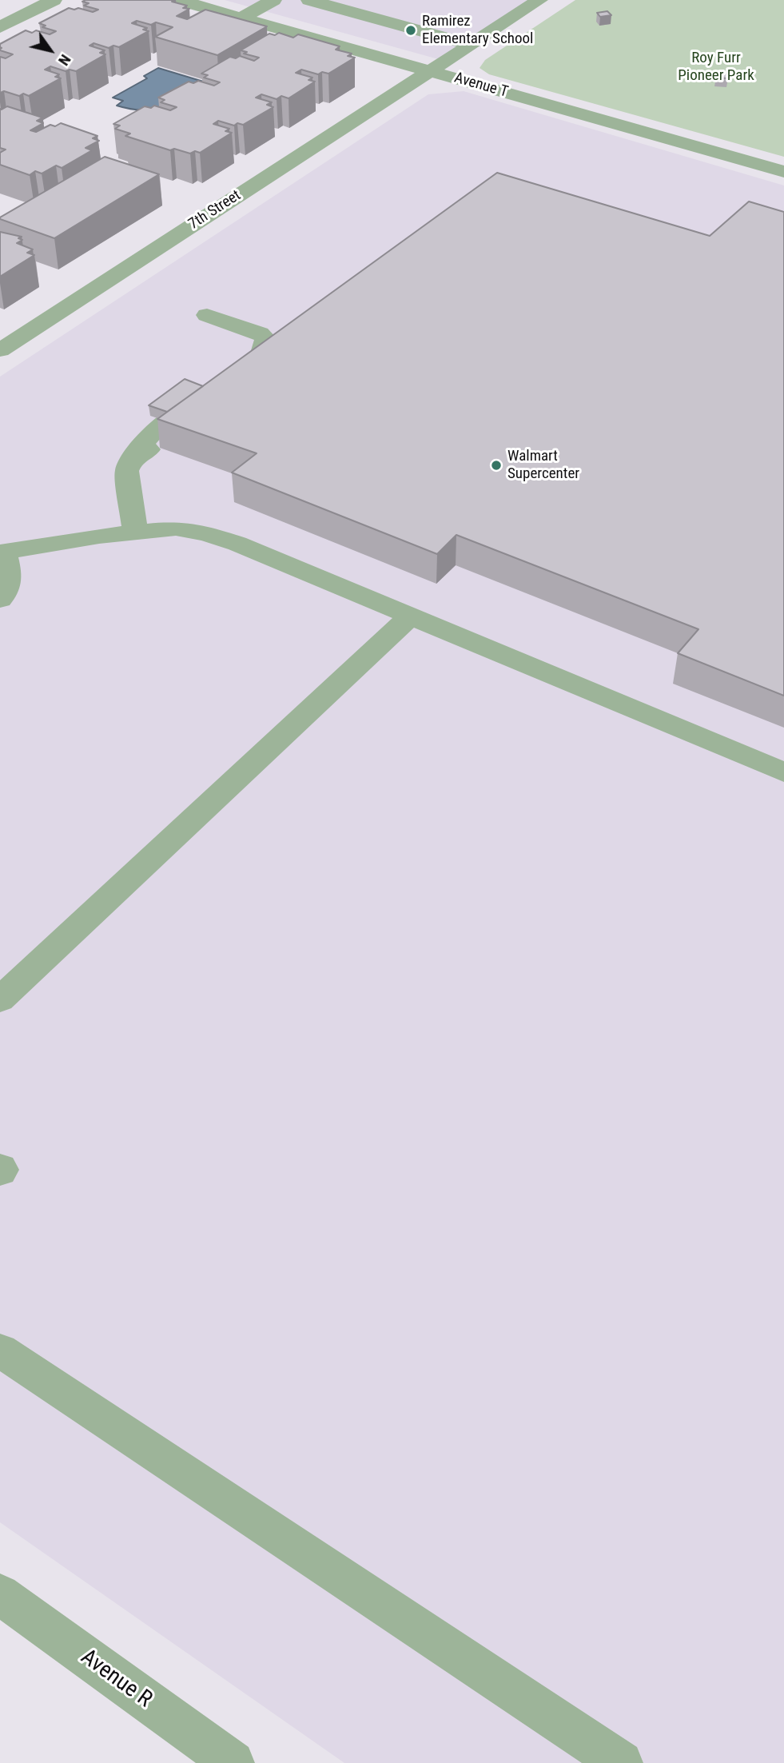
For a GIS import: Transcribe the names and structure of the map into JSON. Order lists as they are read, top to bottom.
{
  "streets": {
    "street": ["Avenue T", "7th Street", "Avenue R"]
  },
  "crossings": [
    ["Avenue T", "7th Street"]
  ],
  "parks": ["Roy Furr Pioneer Park"],
  "places": ["Ramirez Elementary School", "Walmart Supercenter"],
  "north": "bottom right"
}
